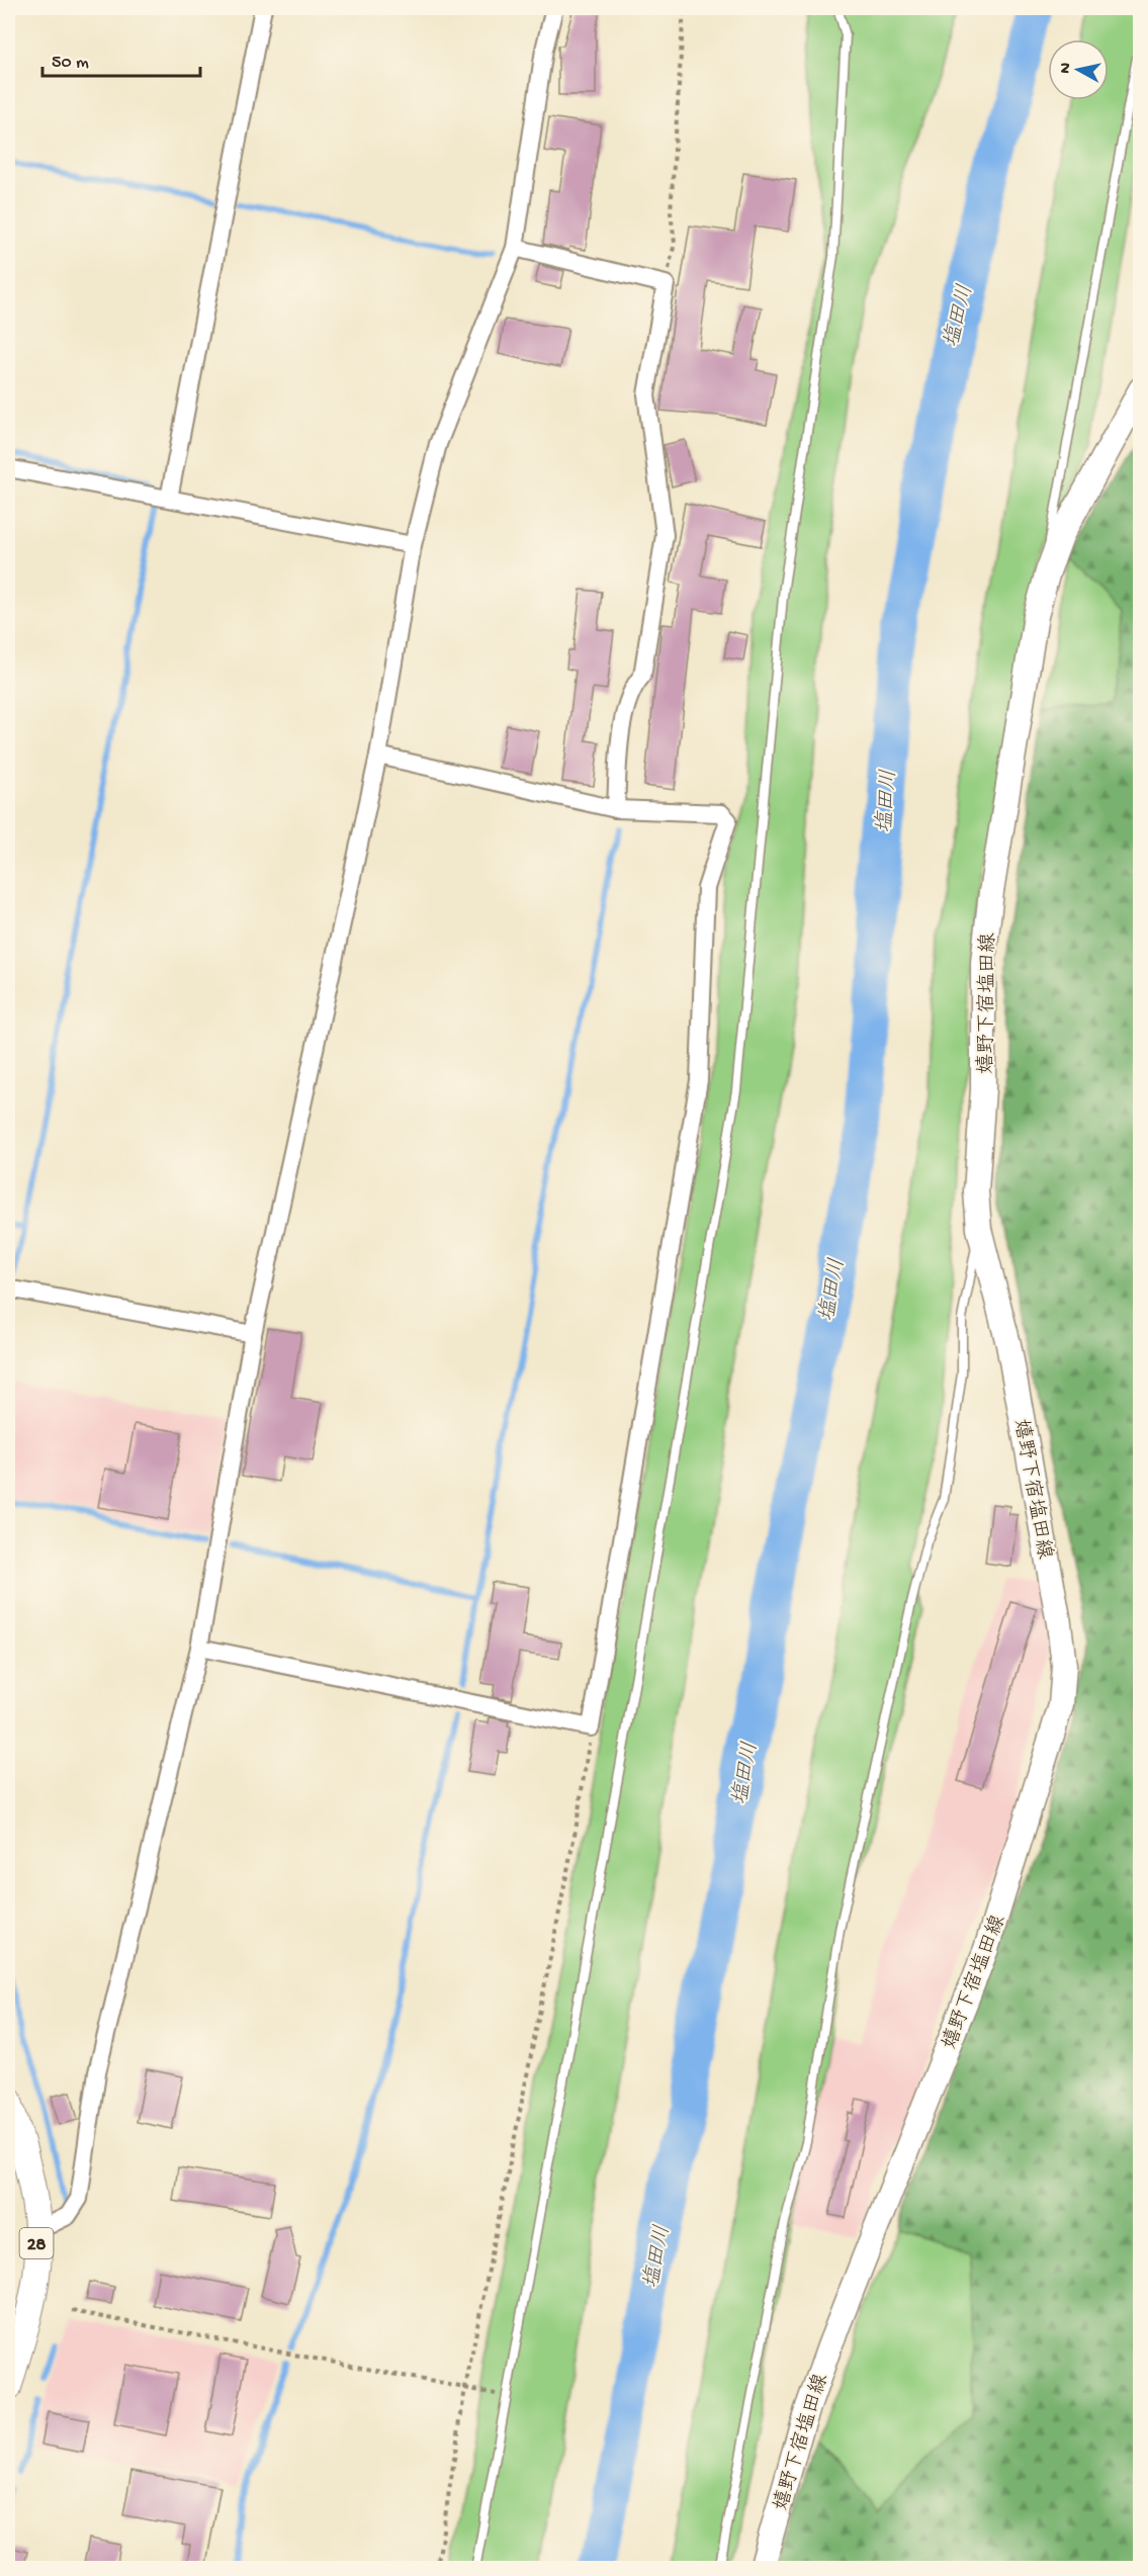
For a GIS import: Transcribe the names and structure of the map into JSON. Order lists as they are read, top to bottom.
{
  "streets": {
    "main road": ["嬉野下宿塩田線", "28"]
  },
  "water": ["塩田川"],
  "scale_bar": "50 m",
  "north": "left"
}
